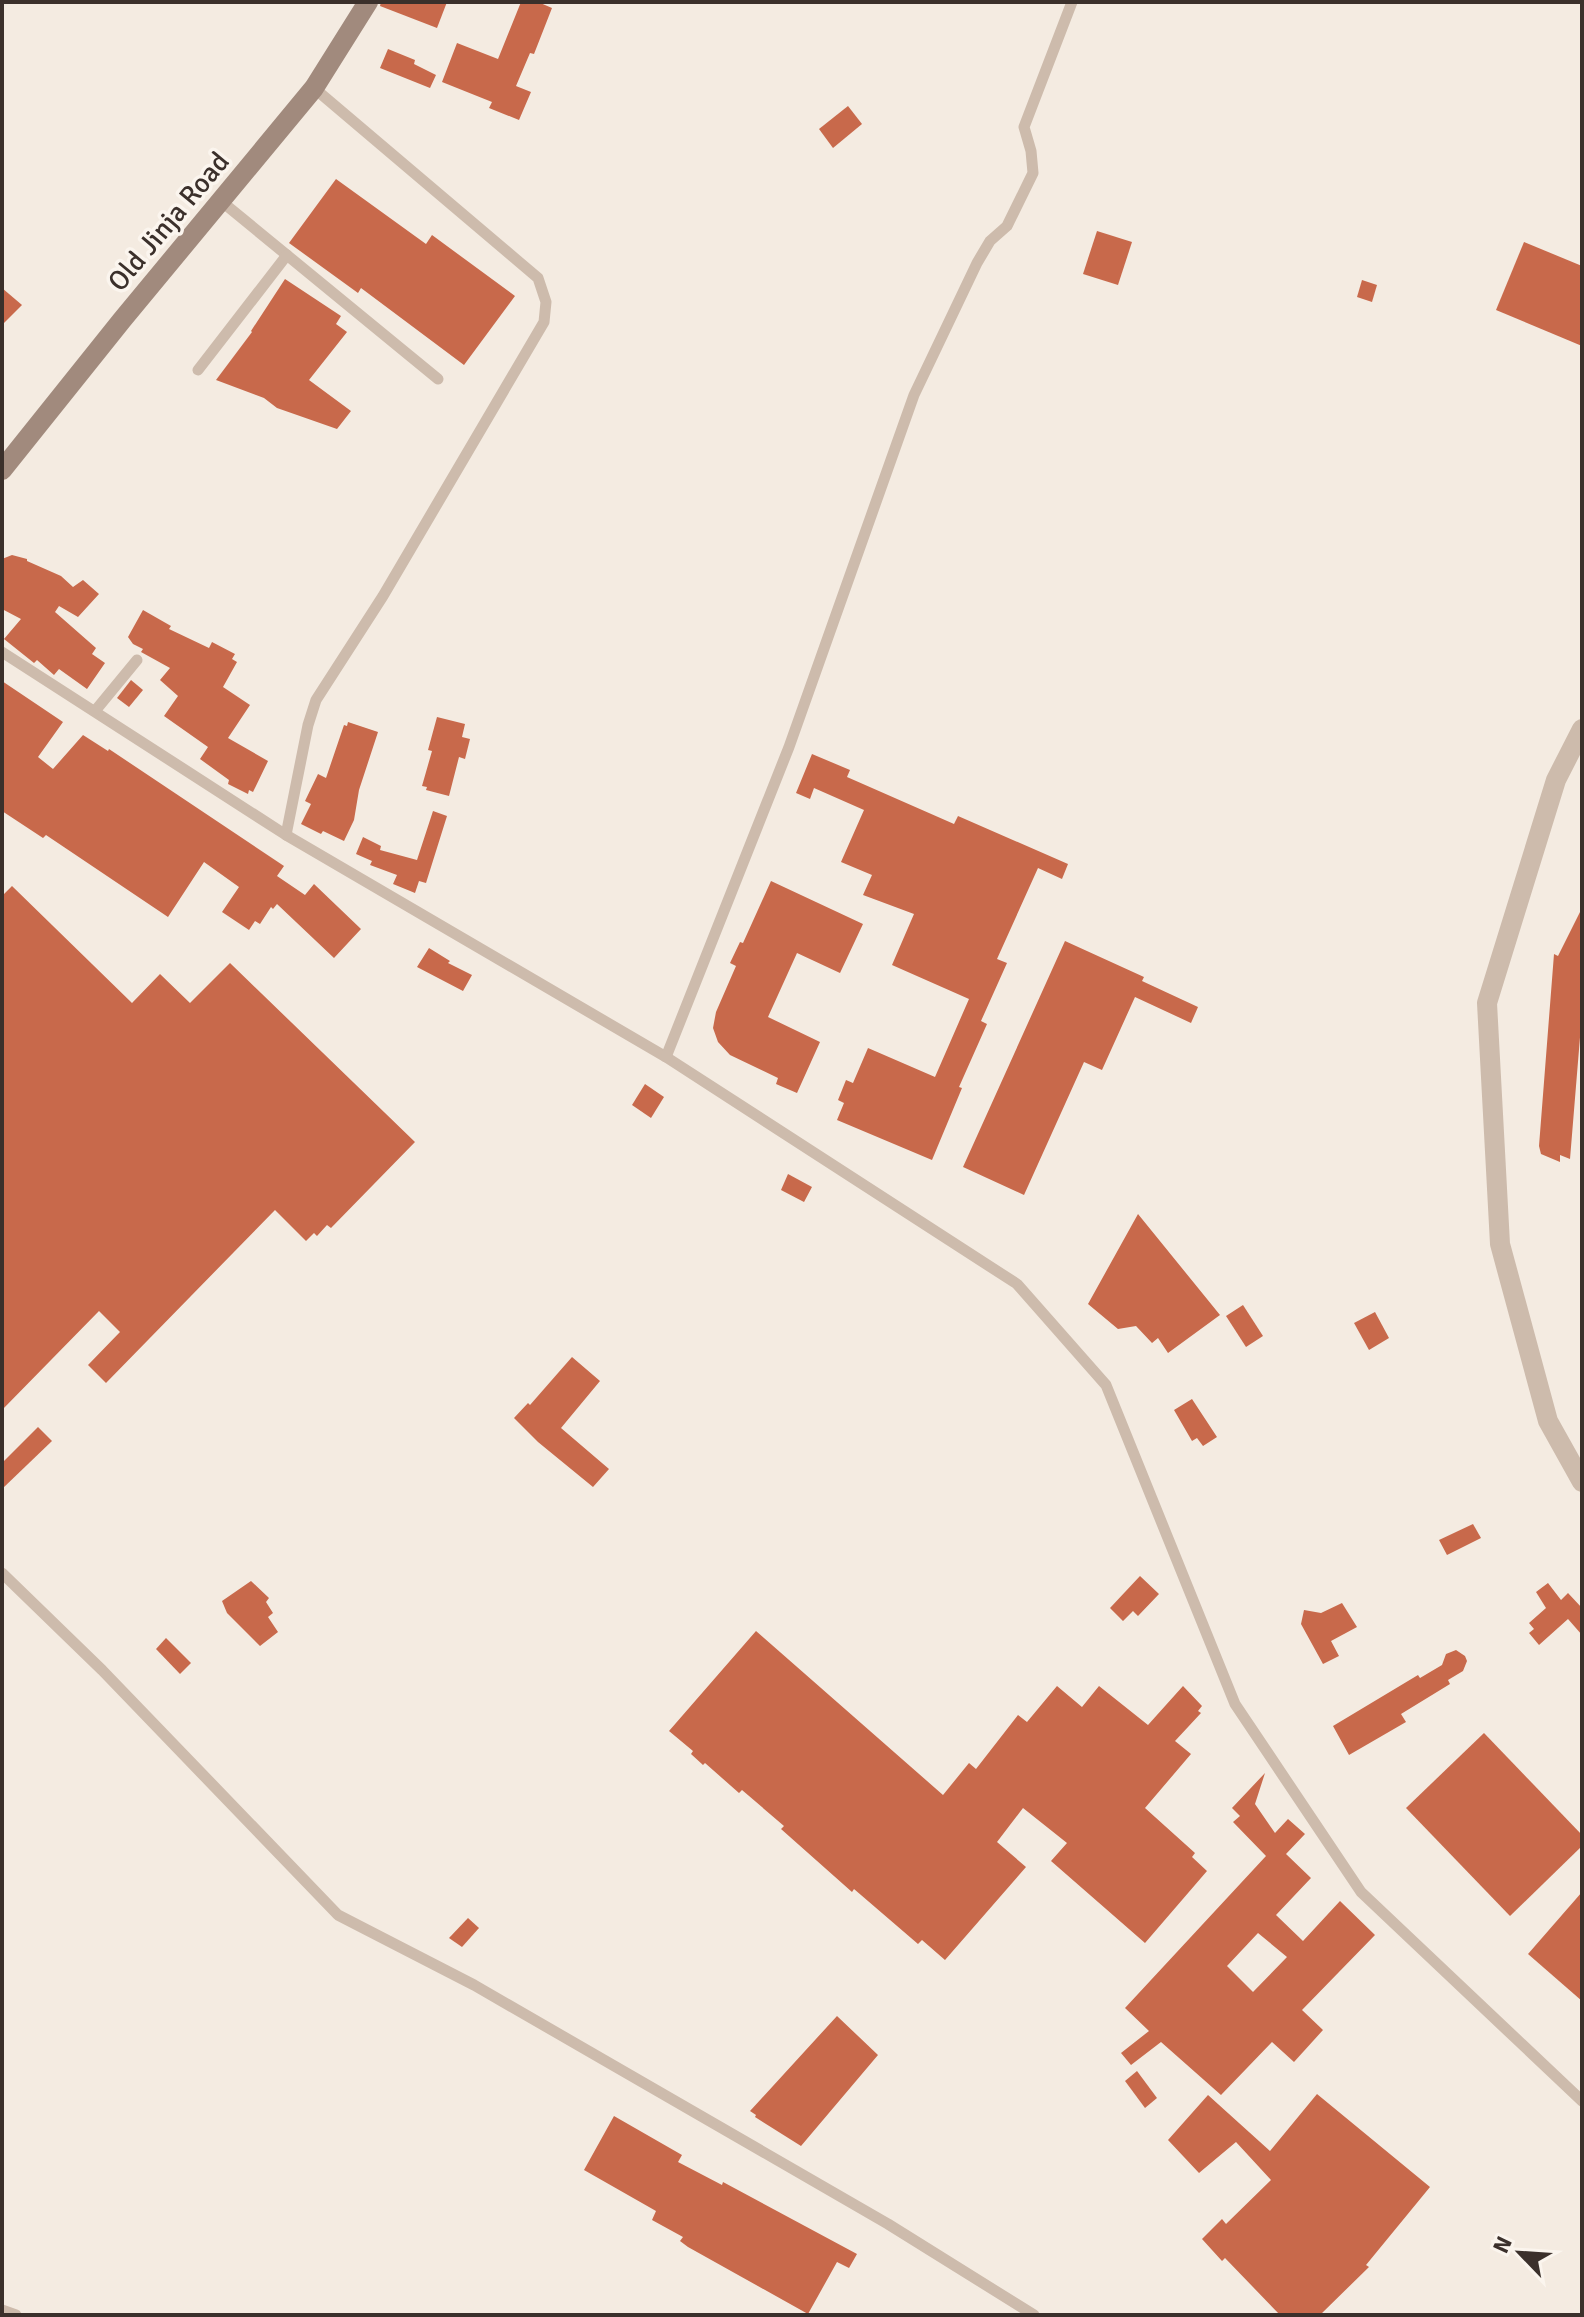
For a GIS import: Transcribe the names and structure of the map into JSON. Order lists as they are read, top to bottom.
{
  "streets": {
    "main road": ["Old Jinja Road"]
  },
  "north": "top left"
}
